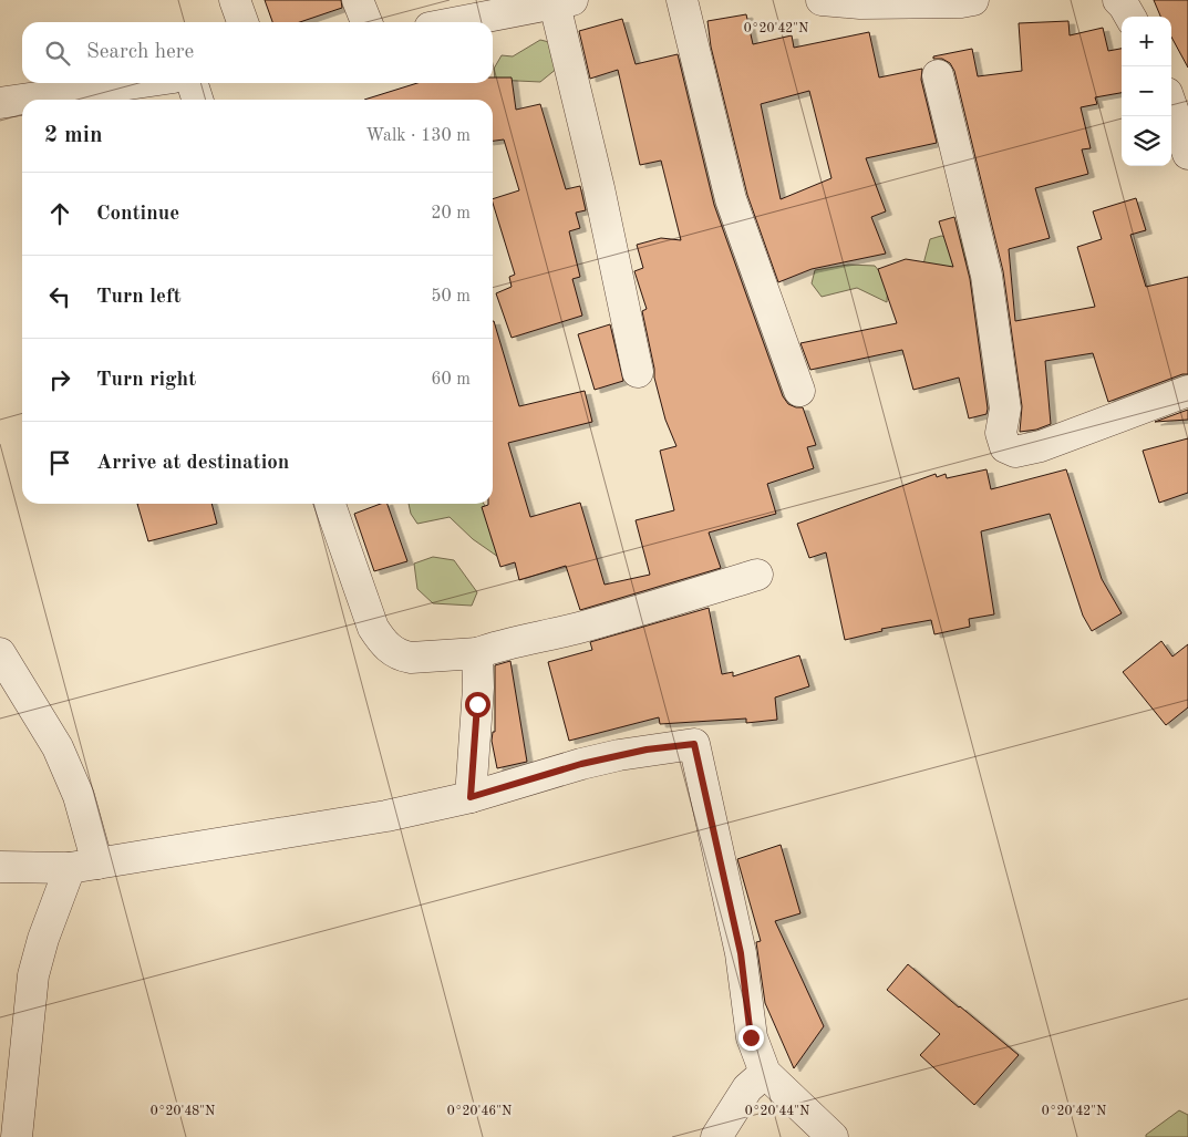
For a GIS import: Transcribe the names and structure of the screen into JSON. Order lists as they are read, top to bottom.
{
  "page": {
    "map_buttons": ["+", "−"],
    "search": "Search here",
    "heading": ["2 min", "Walk · 130 m"],
    "list": [
      ["Continue", "20 m"],
      ["Turn left", "50 m"],
      ["Turn right", "60 m"],
      "Arrive at destination"
    ]
  },
  "coordinates": [
    "0°20'42\"N",
    "0°20'48\"N",
    "0°20'46\"N",
    "0°20'44\"N"
  ]
}
